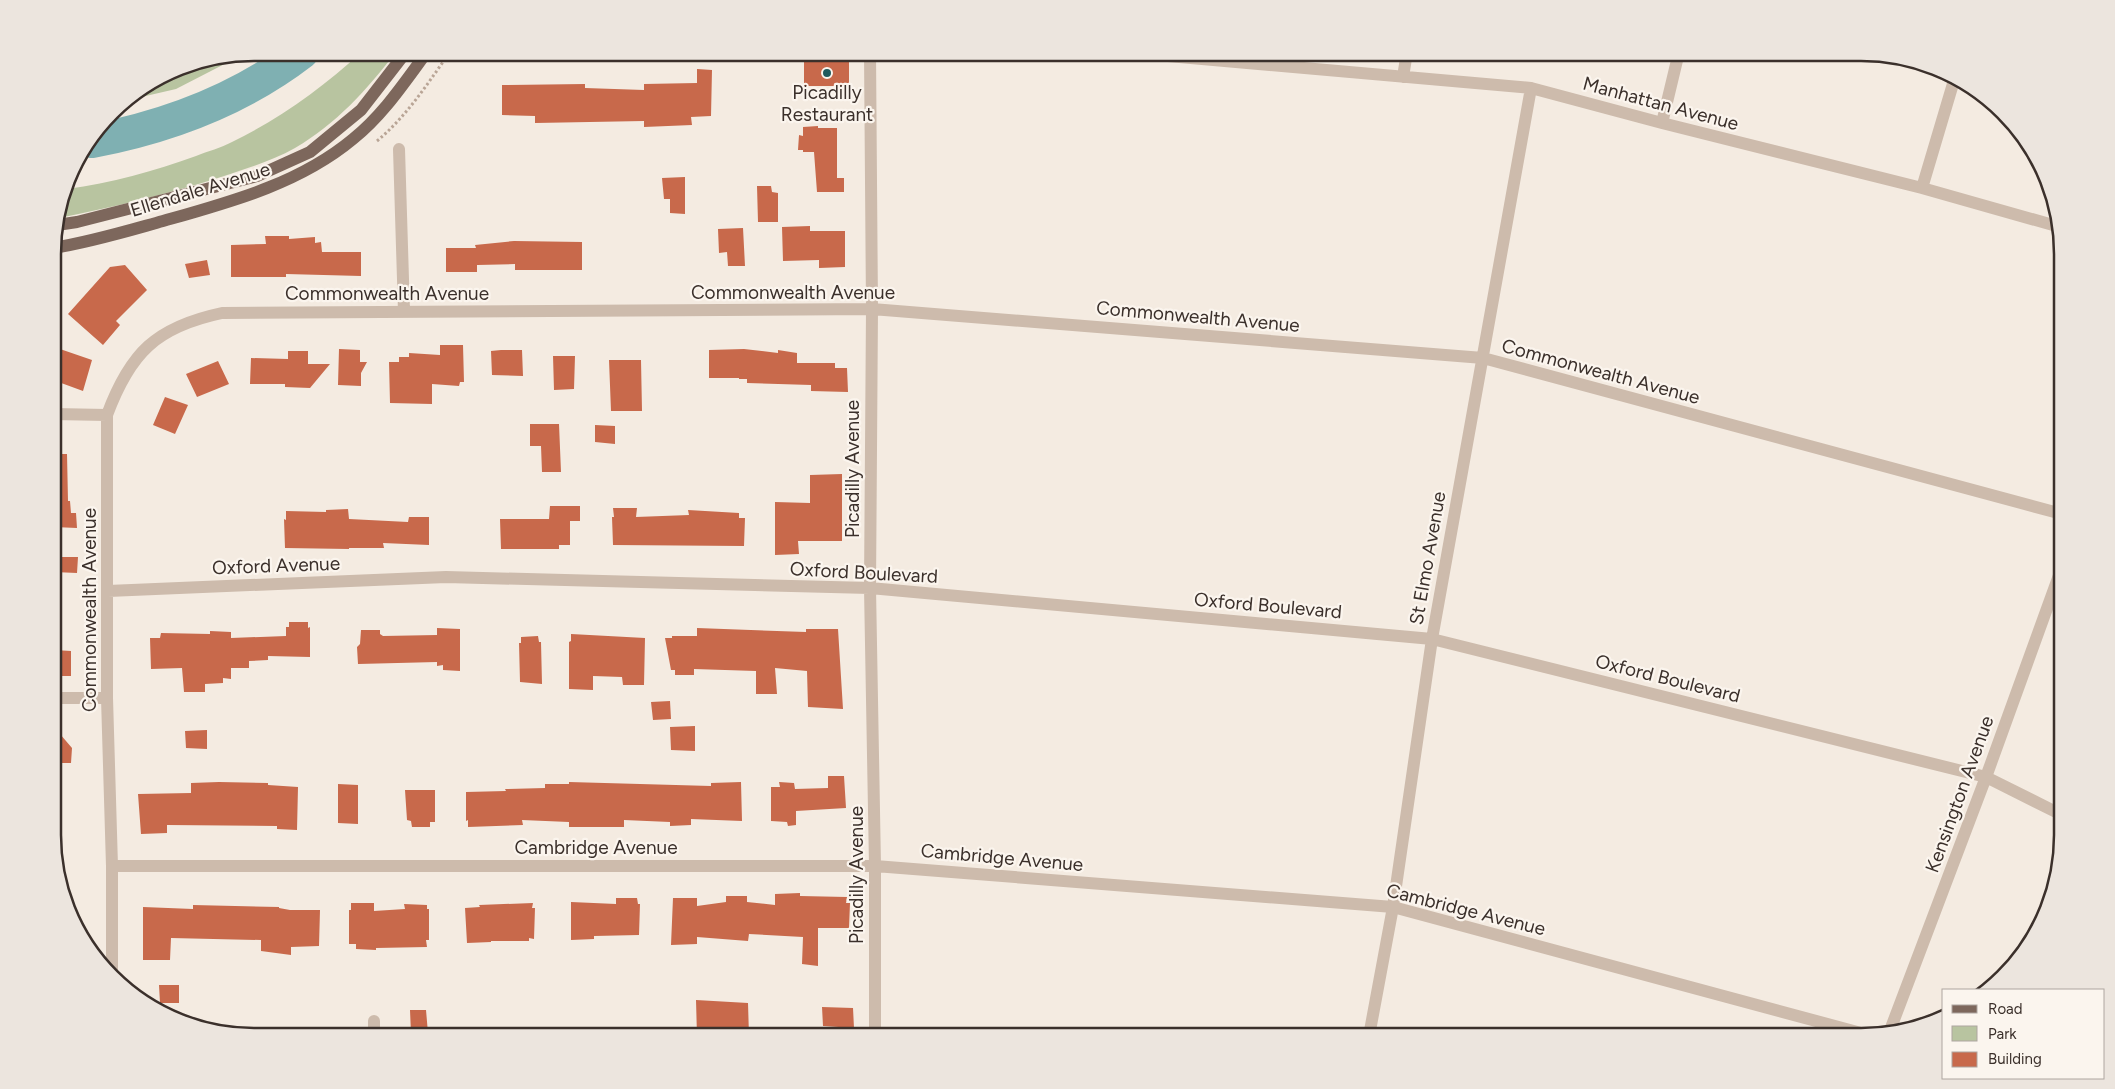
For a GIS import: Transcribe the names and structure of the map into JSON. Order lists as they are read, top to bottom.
{
  "streets": {
    "main road": ["Ellendale Avenue"],
    "street": [
      "Manhattan Avenue",
      "Commonwealth Avenue",
      "Picadilly Avenue",
      "St Elmo Avenue",
      "Oxford Avenue",
      "Oxford Boulevard",
      "Kensington Avenue",
      "Cambridge Avenue"
    ]
  },
  "crossings": [
    ["Manhattan Avenue", "St Elmo Avenue"],
    ["Commonwealth Avenue", "Picadilly Avenue"],
    ["Commonwealth Avenue", "St Elmo Avenue"],
    ["Commonwealth Avenue", "Oxford Avenue"],
    ["Commonwealth Avenue", "Cambridge Avenue"],
    ["Picadilly Avenue", "Oxford Boulevard"],
    ["Picadilly Avenue", "Cambridge Avenue"],
    ["St Elmo Avenue", "Oxford Boulevard"],
    ["St Elmo Avenue", "Cambridge Avenue"],
    ["Oxford Avenue", "Oxford Boulevard"],
    ["Oxford Boulevard", "Kensington Avenue"]
  ],
  "places": ["Picadilly Restaurant"],
  "legend": ["Road", "Park", "Building"]
}
